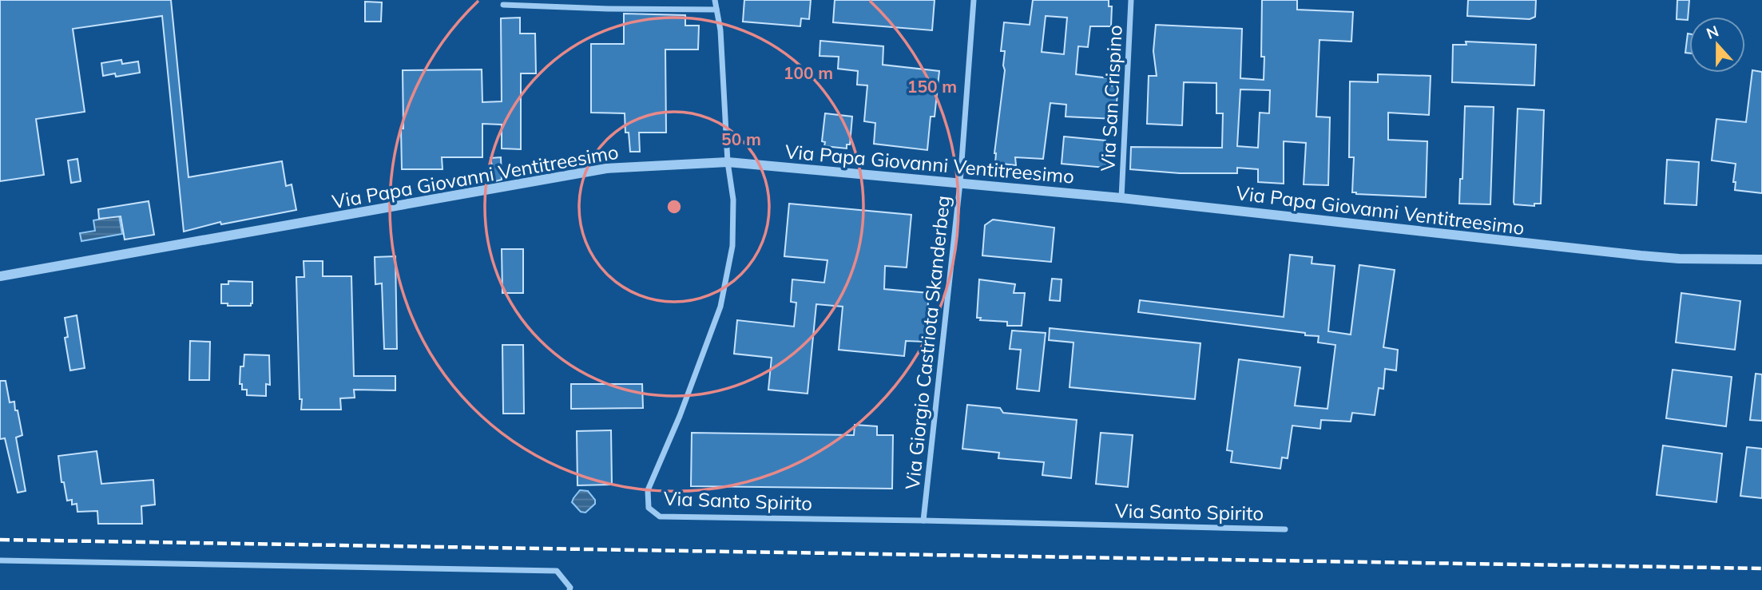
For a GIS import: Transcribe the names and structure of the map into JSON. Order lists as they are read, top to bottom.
{
  "streets": {
    "street": [
      "Via San Crispino",
      "Via Papa Giovanni Ventitreesimo",
      "Via Giorgio Castriota Skanderbeg",
      "Via Santo Spirito"
    ]
  },
  "crossings": [
    ["Via San Crispino", "Via Papa Giovanni Ventitreesimo"],
    ["Via Papa Giovanni Ventitreesimo", "Via Giorgio Castriota Skanderbeg"],
    ["Via Papa Giovanni Ventitreesimo", "Via Santo Spirito"],
    ["Via Giorgio Castriota Skanderbeg", "Via Santo Spirito"]
  ],
  "north": "top",
  "rings": ["100 m", "150 m", "50 m"]
}
